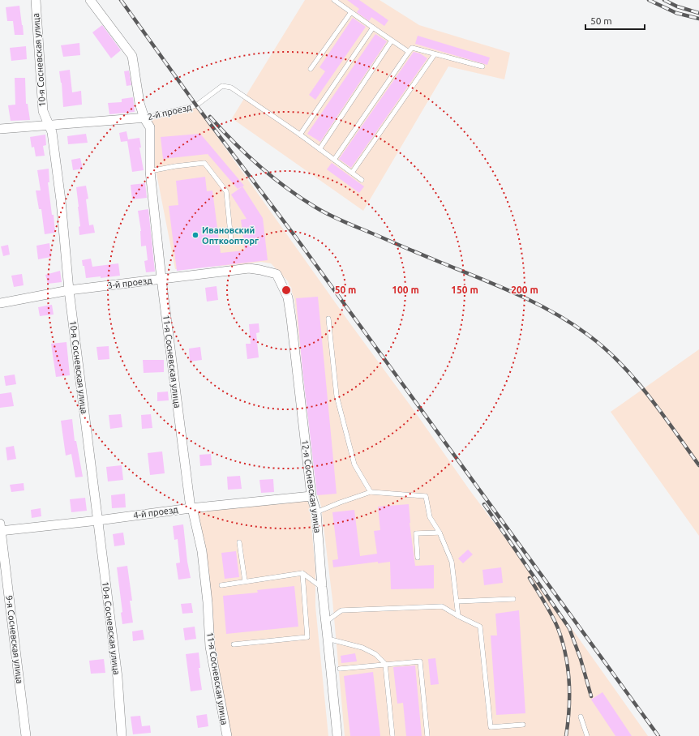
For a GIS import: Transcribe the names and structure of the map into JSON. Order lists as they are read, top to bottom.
{
  "streets": {
    "street": [
      "10-я Сосневская улица",
      "2-й проезд",
      "3-й проезд",
      "11-я Сосневская улица",
      "12-я Сосневская улица",
      "4-й проезд",
      "9-я Сосневская улица"
    ]
  },
  "crossings": [
    ["10-я Сосневская улица", "2-й проезд"],
    ["10-я Сосневская улица", "3-й проезд"],
    ["10-я Сосневская улица", "4-й проезд"],
    ["2-й проезд", "11-я Сосневская улица"],
    ["3-й проезд", "11-я Сосневская улица"],
    ["3-й проезд", "12-я Сосневская улица"],
    ["11-я Сосневская улица", "4-й проезд"],
    ["12-я Сосневская улица", "4-й проезд"],
    ["4-й проезд", "9-я Сосневская улица"]
  ],
  "places": ["Ивановский Опткоопторг"],
  "scale_bar": "50 m",
  "rings": [
    "50 m",
    "100 m",
    "150 m",
    "200 m"
  ]
}
